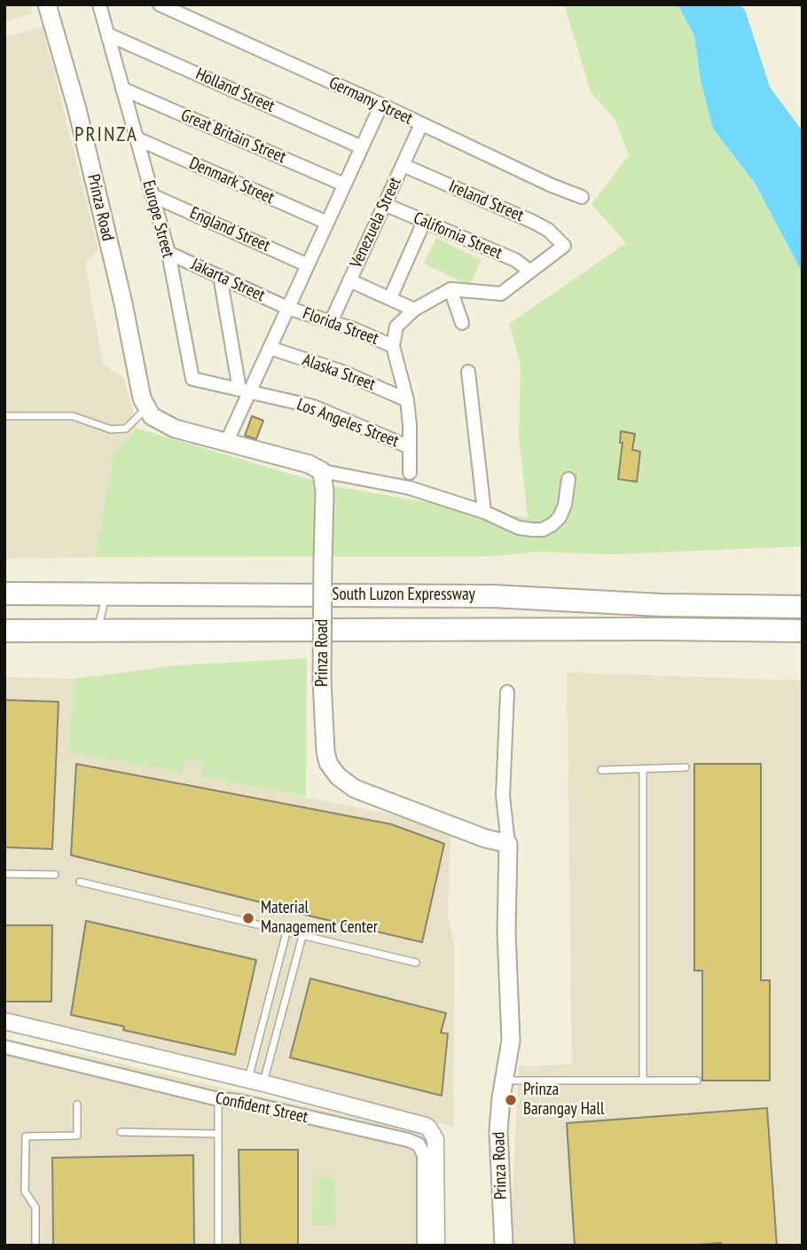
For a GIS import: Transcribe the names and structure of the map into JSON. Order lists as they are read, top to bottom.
{
  "streets": {
    "highway": ["South Luzon Expressway"],
    "main road": ["Prinza Road"],
    "street": [
      "Holland Street",
      "Germany Street",
      "Great Britain Street",
      "Denmark Street",
      "Ireland Street",
      "Europe Street",
      "Venezuela Street",
      "England Street",
      "California Street",
      "Jakarta Street",
      "Florida Street",
      "Alaska Street",
      "Los Angeles Street",
      "Confident Street"
    ]
  },
  "crossings": [
    ["Holland Street", "Europe Street"],
    ["Germany Street", "Venezuela Street"],
    ["Great Britain Street", "Europe Street"],
    ["Denmark Street", "Europe Street"],
    ["Ireland Street", "Venezuela Street"],
    ["Ireland Street", "California Street"],
    ["Europe Street", "England Street"],
    ["Europe Street", "Jakarta Street"],
    ["Europe Street", "Los Angeles Street"],
    ["Venezuela Street", "California Street"],
    ["Venezuela Street", "Florida Street"],
    ["Jakarta Street", "Florida Street"]
  ],
  "districts": ["PRINZA"],
  "places": ["Material Management Center", "Prinza Barangay Hall"]
}
